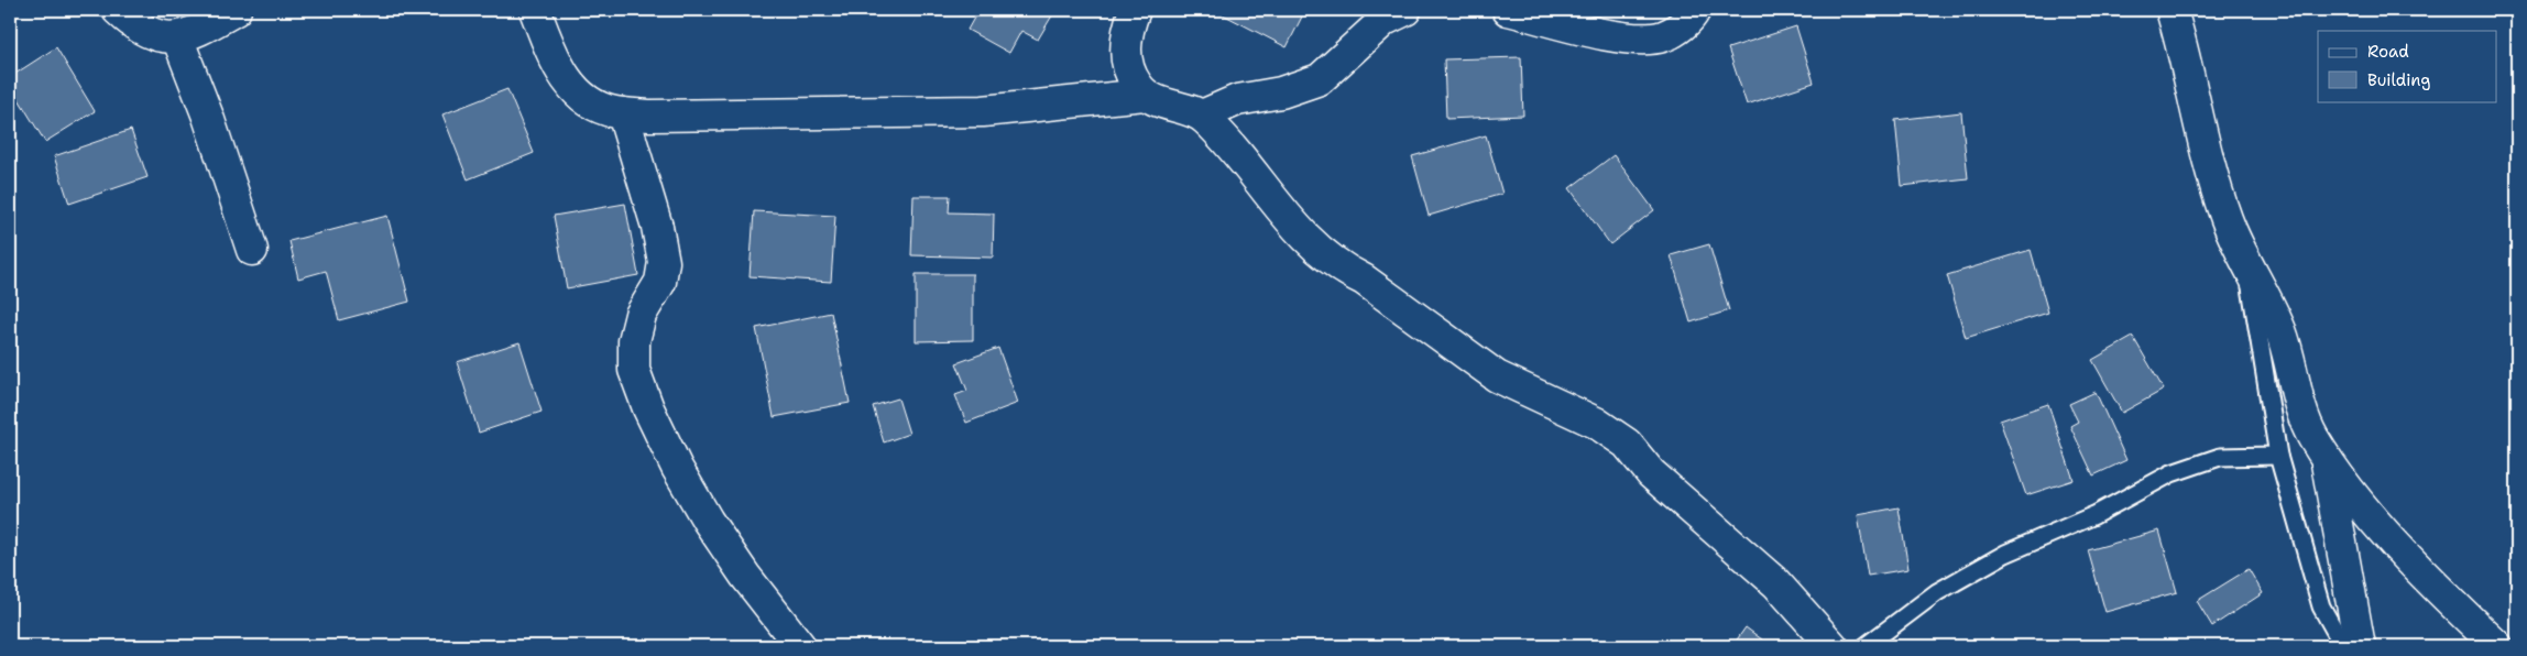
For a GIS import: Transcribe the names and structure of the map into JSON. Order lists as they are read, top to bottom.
{
  "legend": ["Road", "Building"]
}
